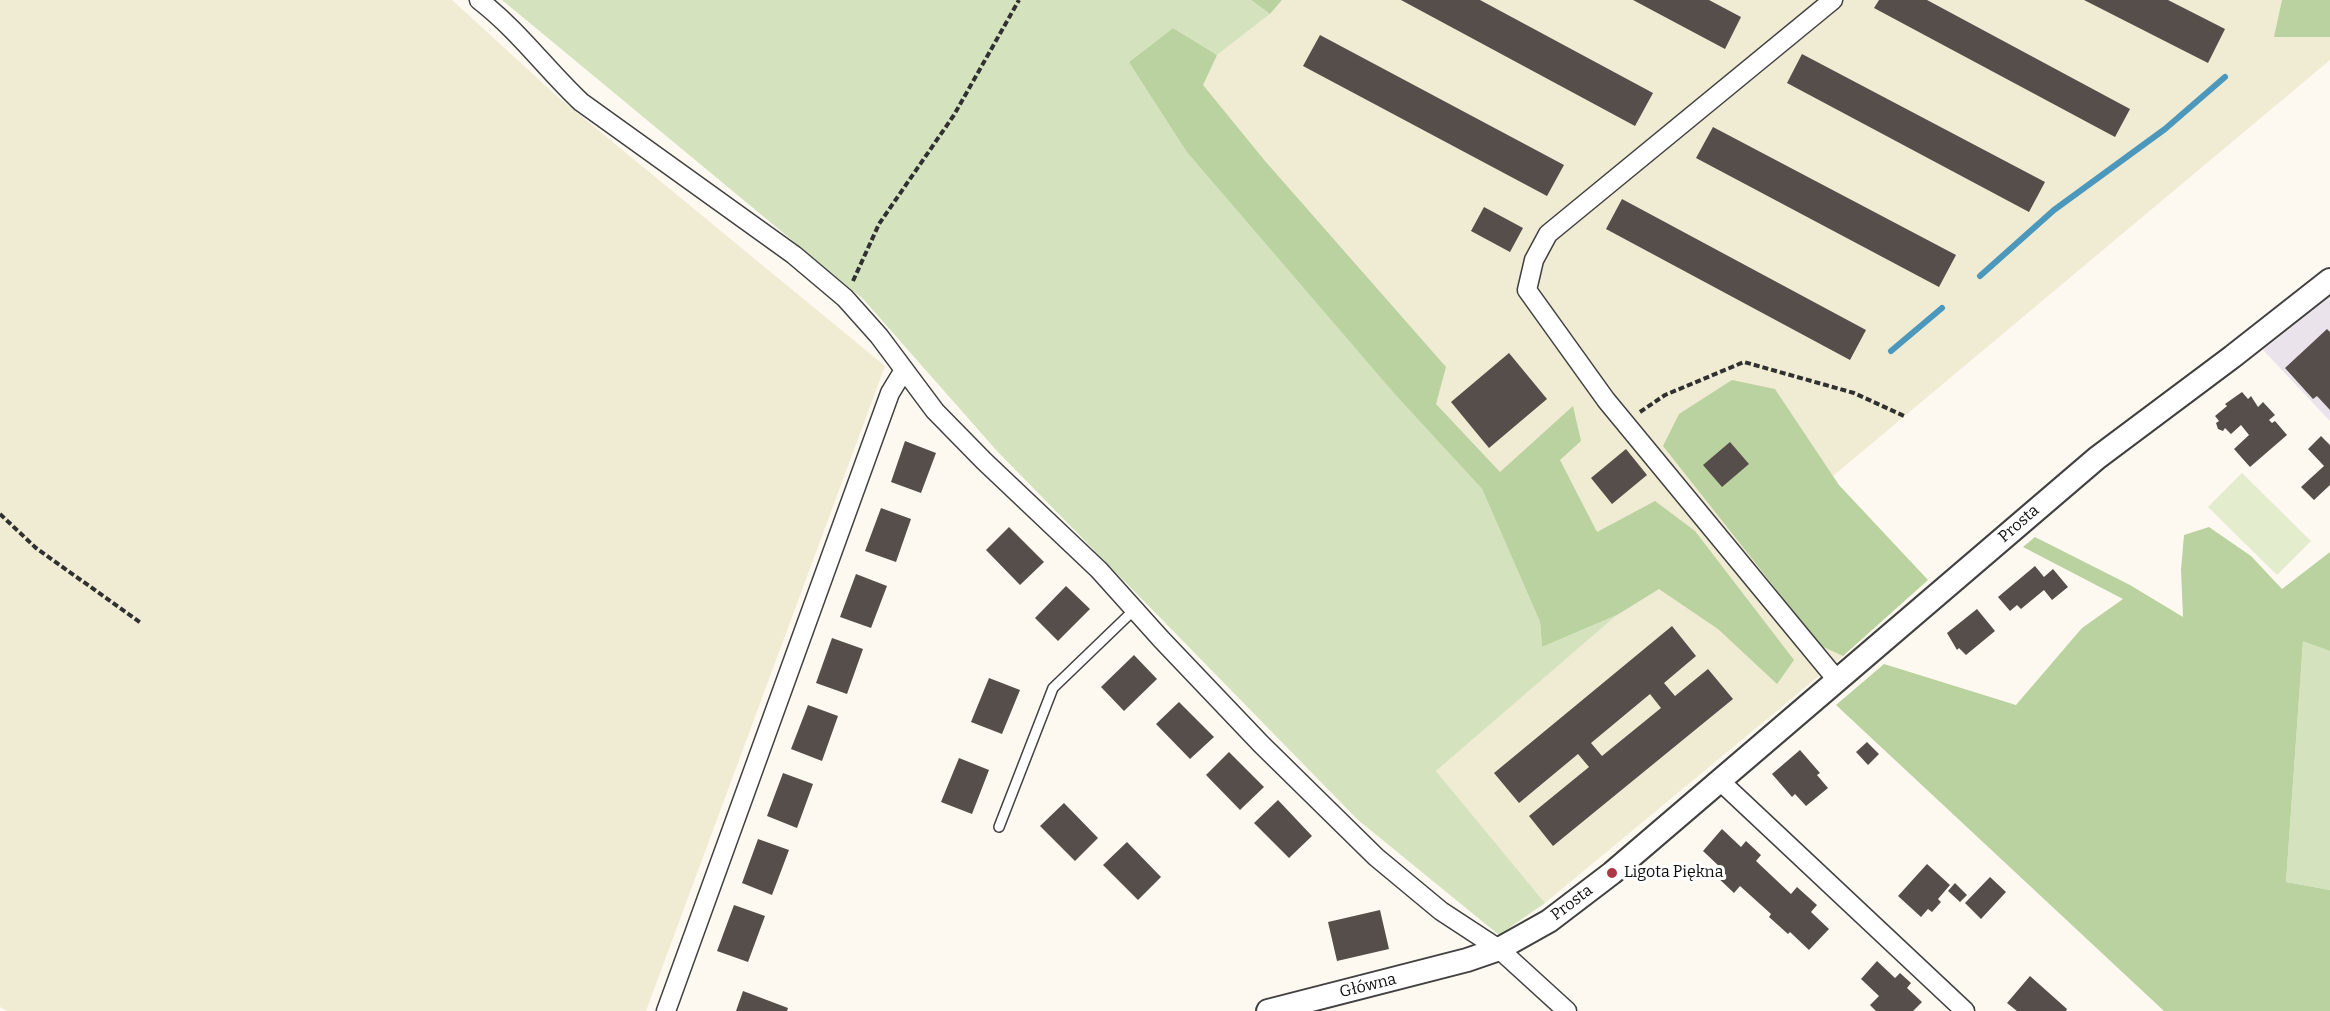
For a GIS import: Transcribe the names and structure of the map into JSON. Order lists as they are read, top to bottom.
{
  "streets": {
    "street": ["Prosta", "Główna"]
  },
  "crossings": [
    ["Prosta", "Główna"]
  ],
  "places": ["Ligota Piękna"]
}
